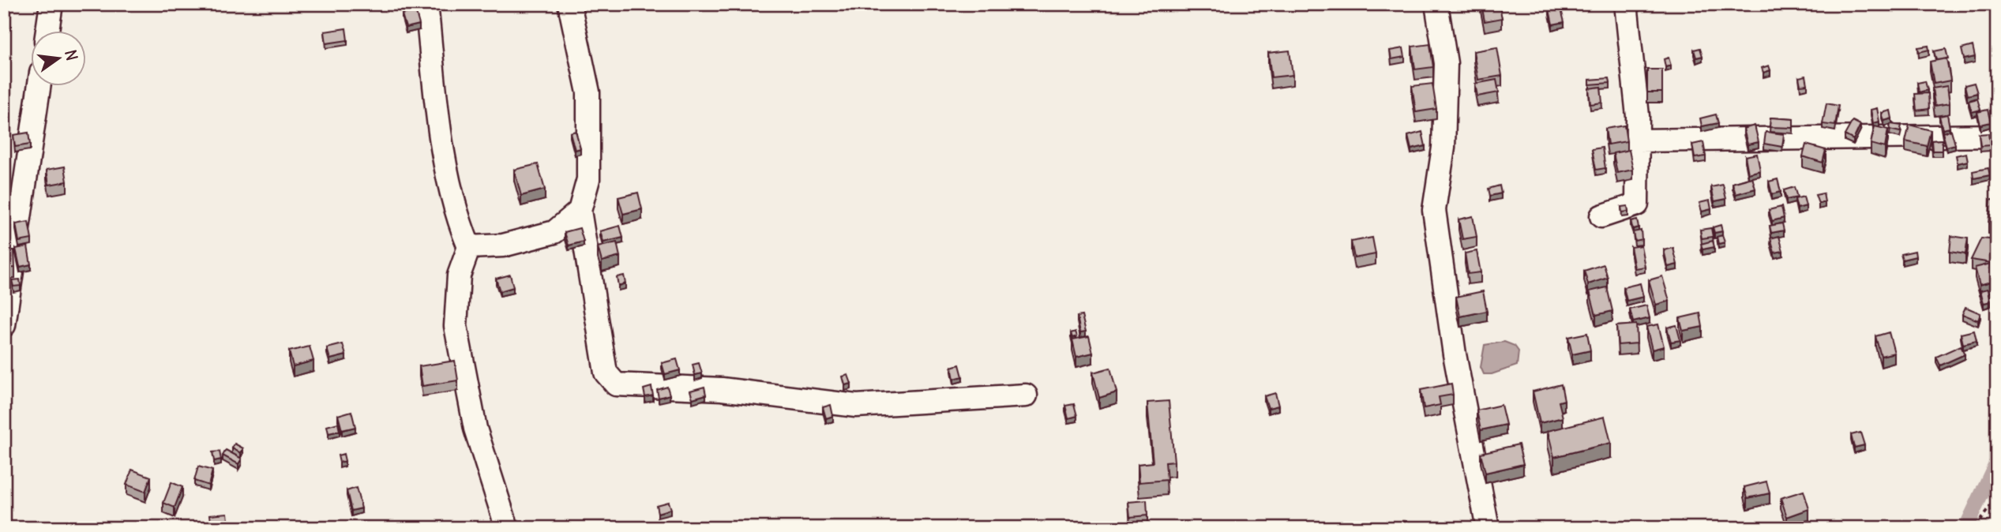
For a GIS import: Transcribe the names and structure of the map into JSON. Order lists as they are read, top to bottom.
{
  "north": "right"
}
